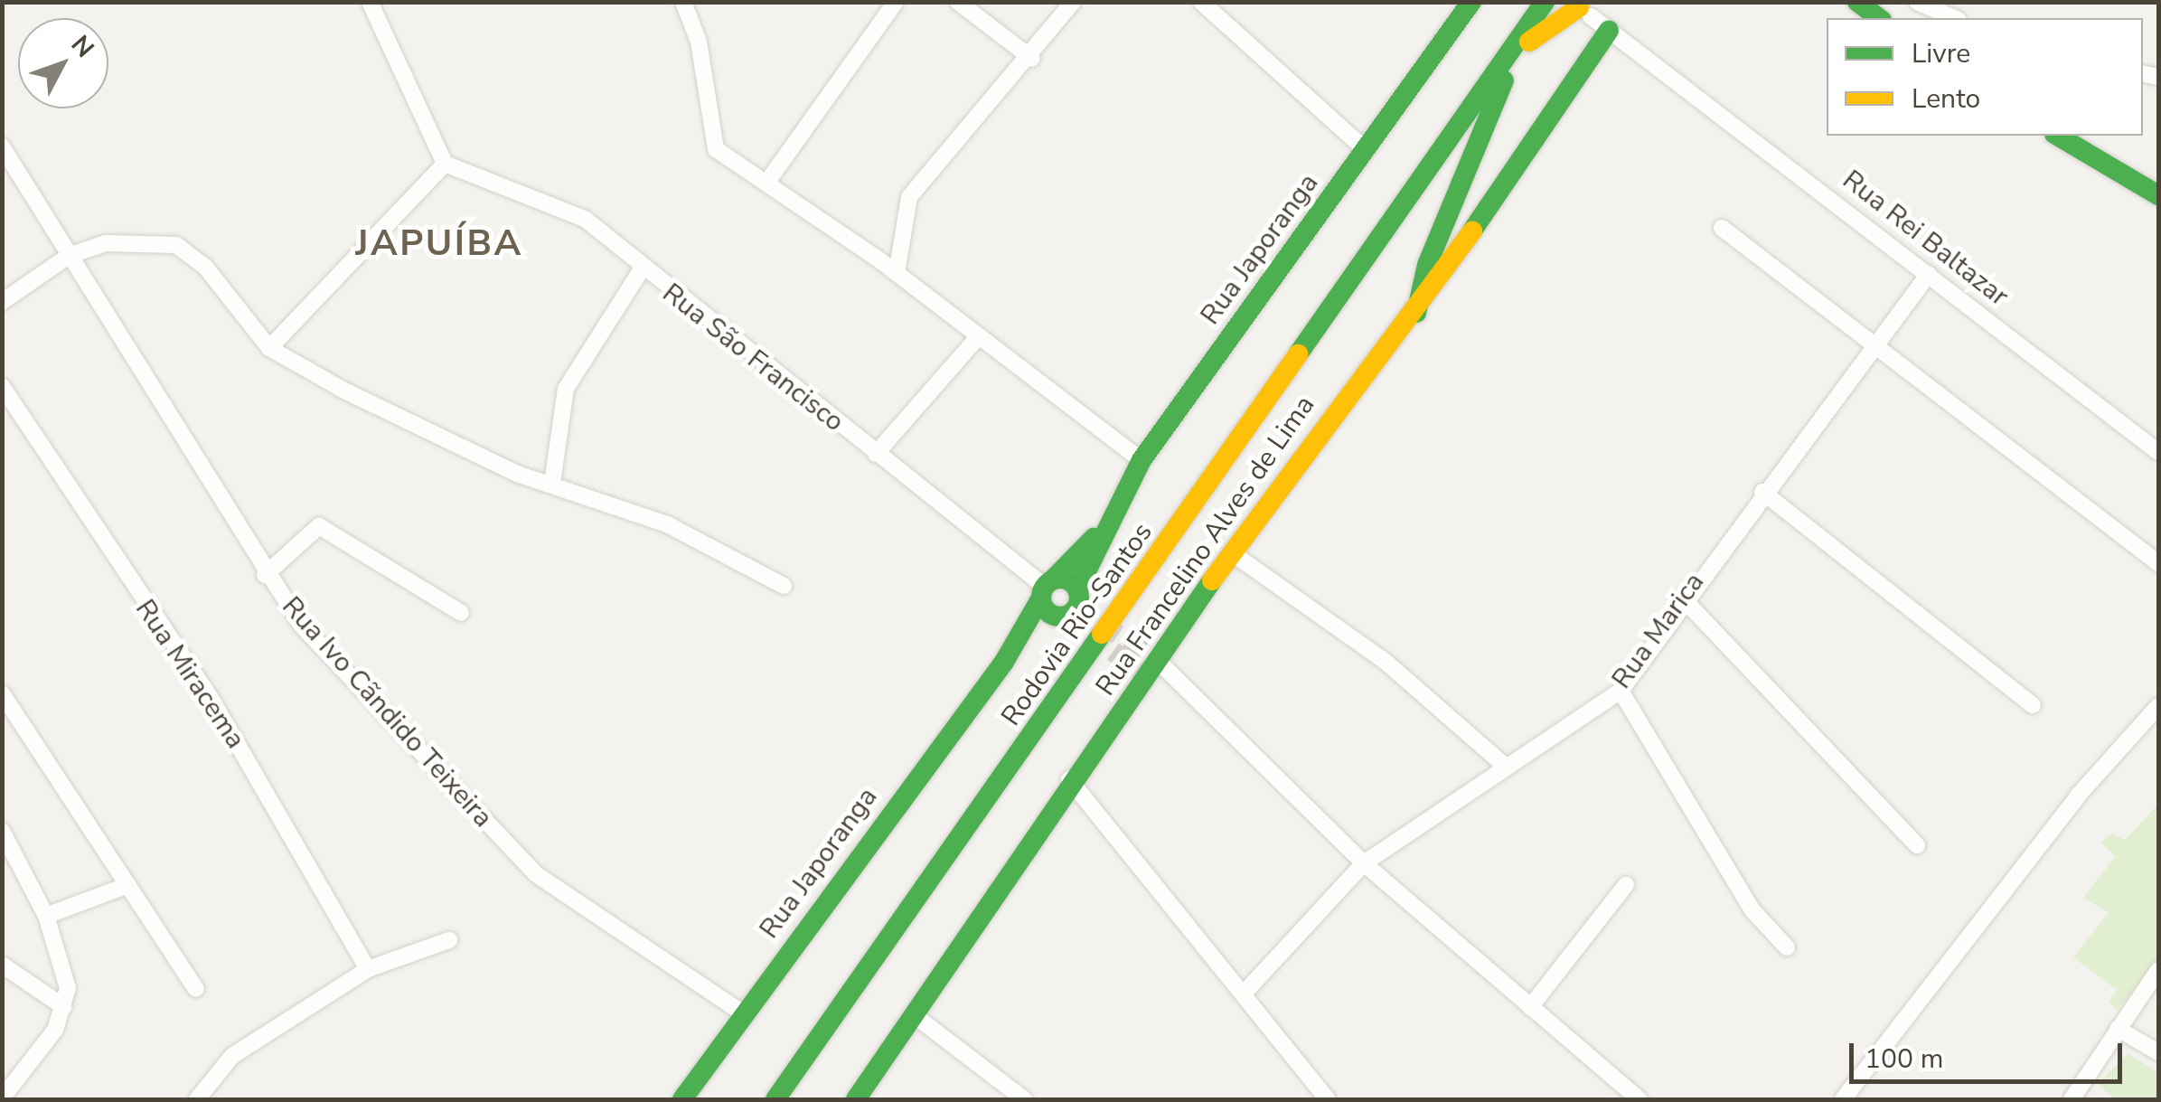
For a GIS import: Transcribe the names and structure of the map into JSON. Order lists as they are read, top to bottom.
{
  "streets": {
    "main road": ["Rua Japoranga", "Rua Francelino Alves de Lima", "Rodovia Rio-Santos"],
    "street": [
      "Rua Rei Baltazar",
      "Rua São Francisco",
      "Rua Marica",
      "Rua Miracema",
      "Rua Ivo Cãndido Teixeira"
    ]
  },
  "crossings": [
    ["Rua Rei Baltazar", "Rua Francelino Alves de Lima"],
    ["Rua Rei Baltazar", "Rodovia Rio-Santos"],
    ["Rua Rei Baltazar", "Rua Marica"],
    ["Rua Japoranga", "Rua São Francisco"],
    ["Rua Japoranga", "Rua Ivo Cãndido Teixeira"]
  ],
  "districts": ["JAPUÍBA"],
  "legend": ["Livre", "Lento"],
  "scale_bar": "100 m",
  "north": "top right"
}
